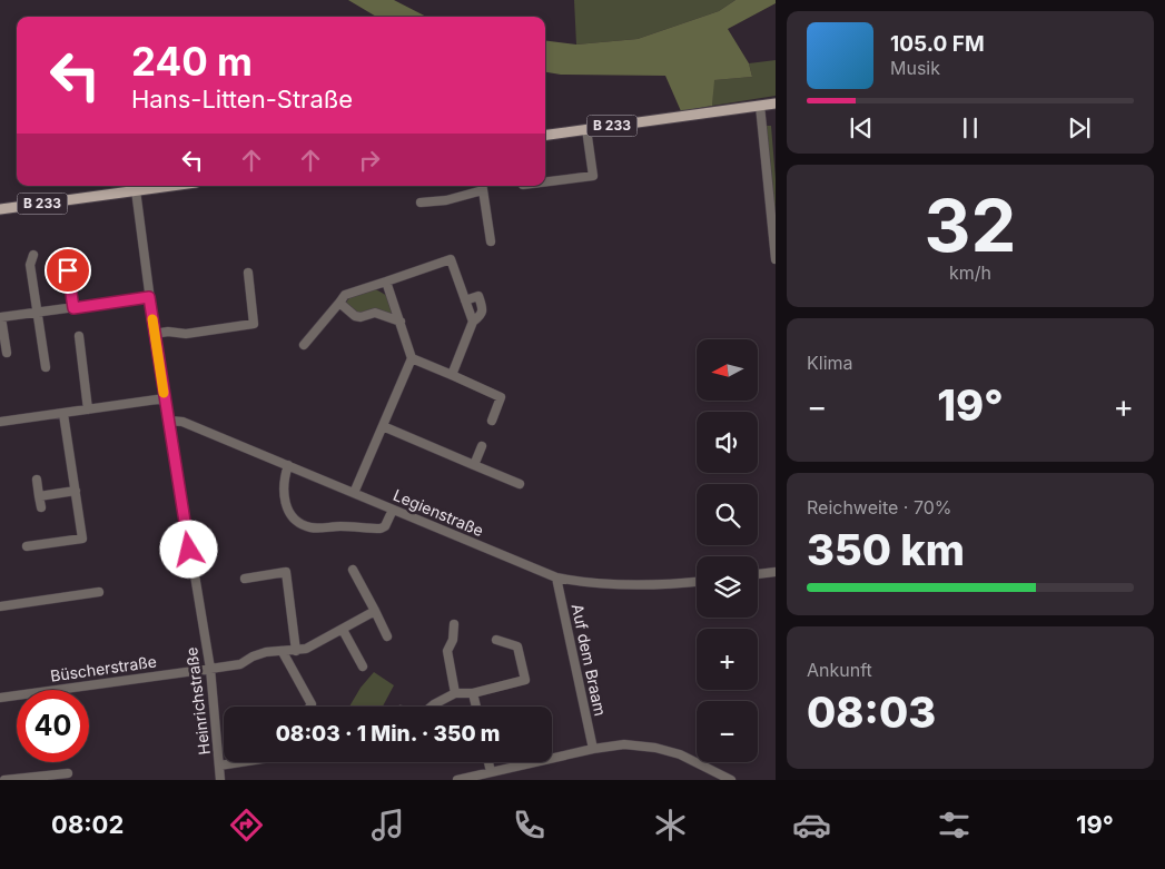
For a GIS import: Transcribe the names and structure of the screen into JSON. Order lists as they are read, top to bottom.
{
  "streets": {
    "main road": ["B 233"],
    "street": [
      "Legienstraße",
      "Auf dem Braam",
      "Büscherstraße",
      "Heinrichstraße"
    ]
  },
  "crossings": [
    ["B 233", "Heinrichstraße"],
    ["Legienstraße", "Auf dem Braam"],
    ["Legienstraße", "Heinrichstraße"],
    ["Büscherstraße", "Heinrichstraße"]
  ],
  "north": "left",
  "page": {
    "turn": ["240 m", "Hans-Litten-Straße"],
    "song": ["105.0 FM", "Musik"],
    "tile": [
      ["32", "km/h"],
      "Klima",
      ["Reichweite · 70%", "350 km"],
      ["Ankunft", "08:03"]
    ],
    "map_buttons": ["+", "−"],
    "heat": ["−", "19°", "+"],
    "limit": "40",
    "trip": "08:03 · 1 Min. · 350 m",
    "tabs": ["08:02", "19°"]
  }
}
